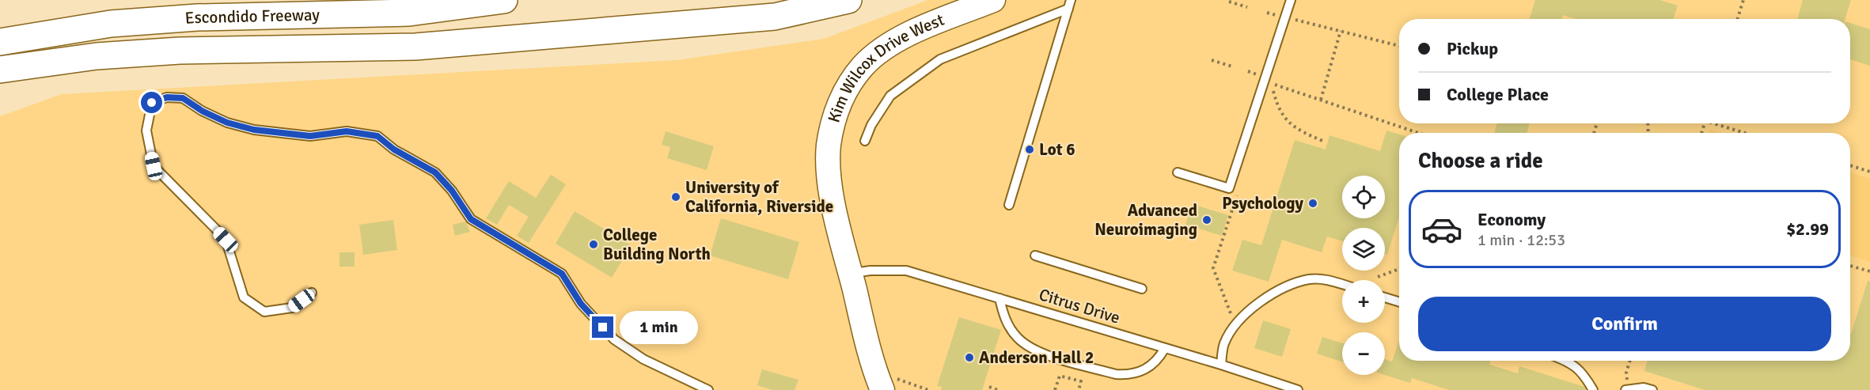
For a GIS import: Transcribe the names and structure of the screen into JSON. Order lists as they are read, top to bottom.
{
  "streets": {
    "highway": ["Escondido Freeway"],
    "street": ["Kim Wilcox Drive West"],
    "lane": ["Citrus Drive"]
  },
  "crossings": [
    ["Kim Wilcox Drive West", "Citrus Drive"]
  ],
  "places": [
    "Lot 6",
    "University of California, Riverside",
    "Psychology",
    "Advanced Neuroimaging",
    "College Building North",
    "Anderson Hall 2"
  ],
  "page": {
    "banner": ["Pickup", "College Place"],
    "heading": "Choose a ride",
    "map_buttons": ["+", "−"],
    "list": [
      {
        "name": "Economy",
        "note": "1 min · 12:53",
        "value": "$2.99"
      }
    ],
    "buttons": "Confirm",
    "bubble": "1 min"
  }
}
